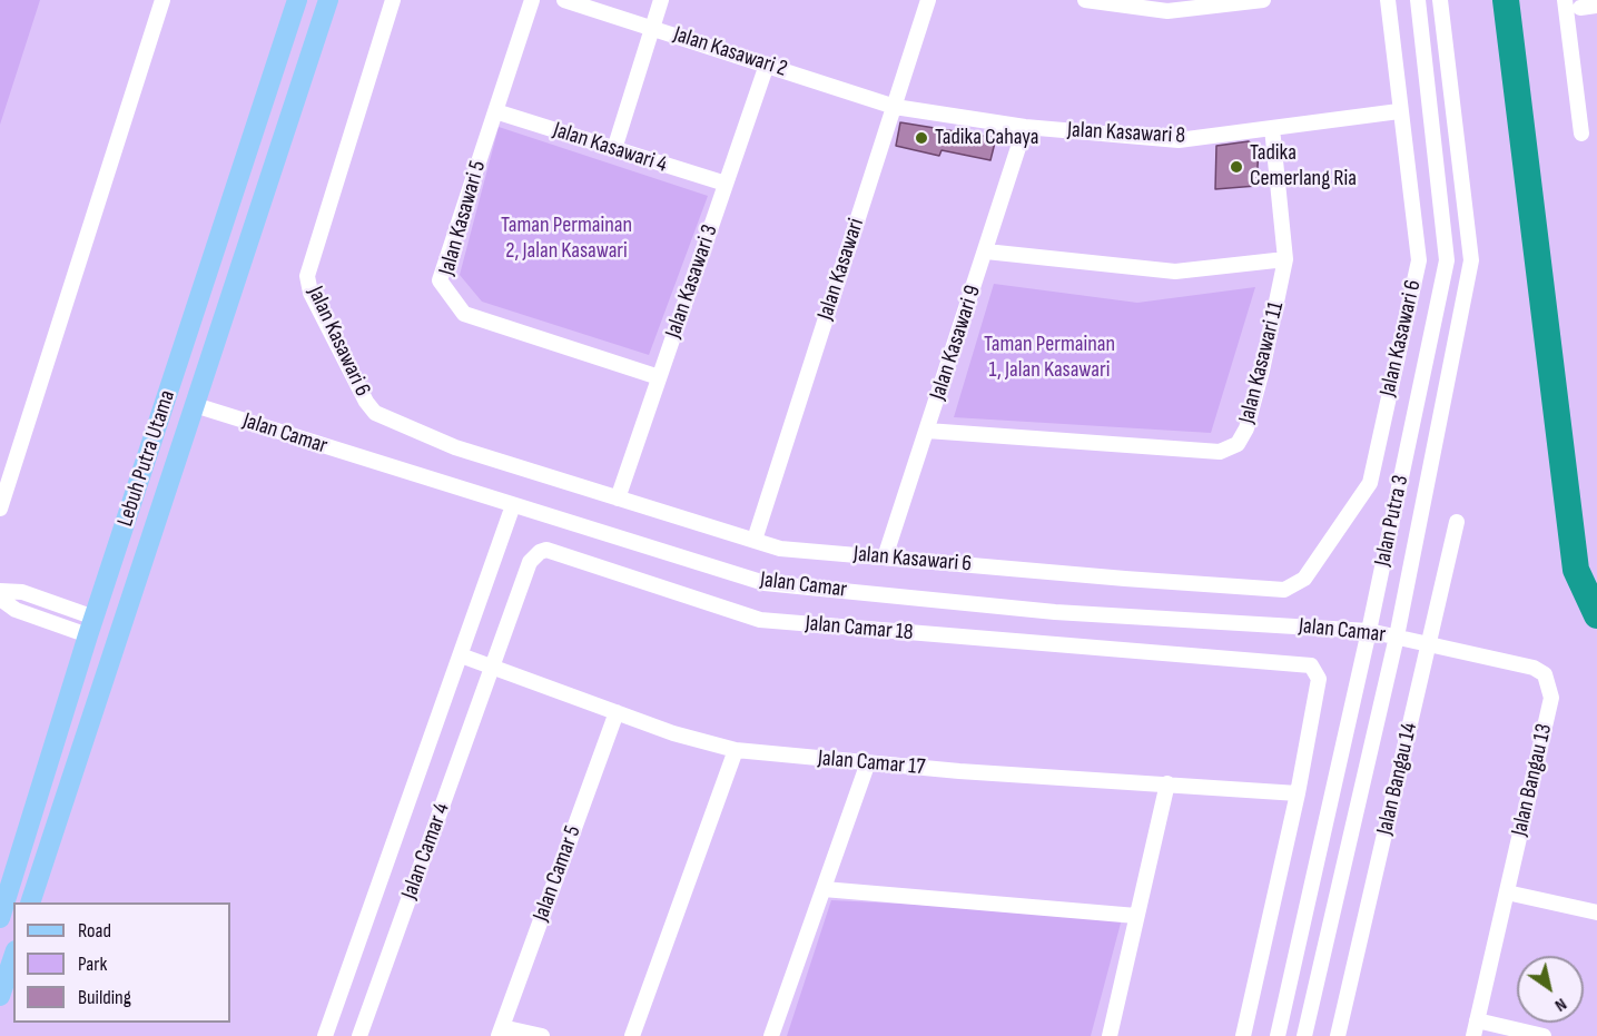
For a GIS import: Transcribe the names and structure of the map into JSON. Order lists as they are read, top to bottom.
{
  "streets": {
    "main road": ["Lebuh Putra Utama"],
    "street": [
      "Jalan Kasawari 2",
      "Jalan Kasawari 8",
      "Jalan Kasawari 4",
      "Jalan Kasawari 5",
      "Jalan Kasawari",
      "Jalan Kasawari 3",
      "Jalan Kasawari 6",
      "Jalan Kasawari 9",
      "Jalan Kasawari 11",
      "Jalan Camar",
      "Jalan Putra 3",
      "Jalan Camar 18",
      "Jalan Camar 17",
      "Jalan Bangau 14",
      "Jalan Bangau 13",
      "Jalan Camar 4",
      "Jalan Camar 5"
    ]
  },
  "crossings": [
    ["Jalan Kasawari 2", "Jalan Kasawari 8"],
    ["Jalan Kasawari 2", "Jalan Kasawari"],
    ["Jalan Kasawari 2", "Jalan Kasawari 3"],
    ["Jalan Kasawari 8", "Jalan Kasawari"],
    ["Jalan Kasawari 8", "Jalan Kasawari 6"],
    ["Jalan Kasawari 8", "Jalan Kasawari 9"],
    ["Jalan Kasawari 8", "Jalan Kasawari 11"],
    ["Jalan Kasawari 4", "Jalan Kasawari 5"],
    ["Jalan Kasawari 4", "Jalan Kasawari 3"],
    ["Jalan Kasawari 5", "Jalan Kasawari 3"],
    ["Jalan Kasawari", "Jalan Kasawari 6"],
    ["Jalan Kasawari 3", "Jalan Kasawari 6"],
    ["Jalan Kasawari 6", "Jalan Kasawari 9"],
    ["Jalan Kasawari 9", "Jalan Kasawari 11"],
    ["Jalan Camar", "Lebuh Putra Utama"],
    ["Jalan Camar", "Jalan Putra 3"],
    ["Jalan Camar", "Jalan Bangau 13"],
    ["Jalan Putra 3", "Jalan Bangau 13"],
    ["Jalan Camar 18", "Jalan Camar 17"],
    ["Jalan Camar 18", "Jalan Camar 4"],
    ["Jalan Camar 17", "Jalan Camar 4"],
    ["Jalan Camar 17", "Jalan Camar 5"],
    ["Jalan Bangau 14", "Jalan Bangau 13"]
  ],
  "parks": ["Taman Permainan 2, Jalan Kasawari", "Taman Permainan 1, Jalan Kasawari"],
  "places": ["Tadika Cahaya", "Tadika Cemerlang Ria"],
  "legend": ["Road", "Park", "Building"],
  "north": "bottom right"
}
